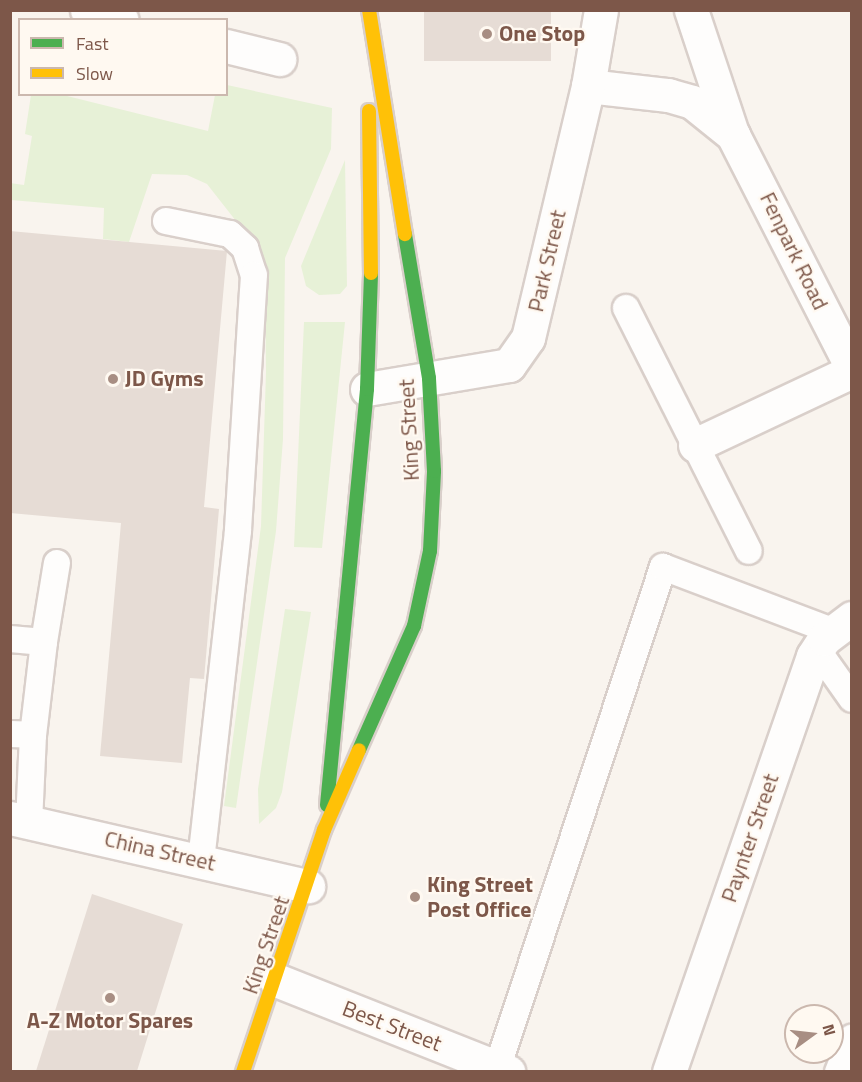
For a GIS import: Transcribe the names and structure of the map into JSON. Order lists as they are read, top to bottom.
{
  "streets": {
    "main road": ["King Street"],
    "street": [
      "Fenpark Road",
      "Park Street",
      "Paynter Street",
      "China Street",
      "Best Street"
    ]
  },
  "crossings": [
    ["Fenpark Road", "Park Street"],
    ["Park Street", "King Street"],
    ["King Street", "China Street"],
    ["King Street", "Best Street"]
  ],
  "places": [
    "One Stop",
    "JD Gyms",
    "King Street Post Office",
    "A-Z Motor Spares"
  ],
  "legend": ["Fast", "Slow"],
  "north": "right"
}
